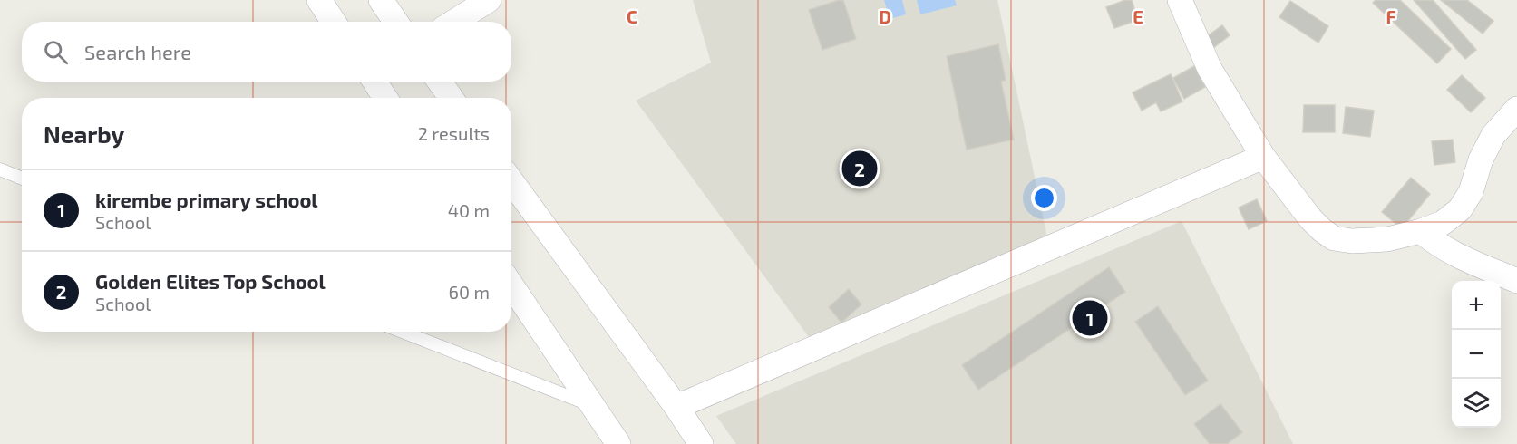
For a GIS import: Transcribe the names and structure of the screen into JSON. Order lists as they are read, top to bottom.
{
  "page": {
    "search": "Search here",
    "heading": ["Nearby", "2 results"],
    "pins": ["2", "1"],
    "list": [
      {
        "mark": "1",
        "name": "kirembe primary school",
        "note": "School",
        "value": "40 m"
      },
      {
        "mark": "2",
        "name": "Golden Elites Top School",
        "note": "School",
        "value": "60 m"
      }
    ],
    "map_buttons": ["+", "−"]
  },
  "grid": {
    "columns": [
      "C",
      "D",
      "E",
      "F"
    ]
  }
}
